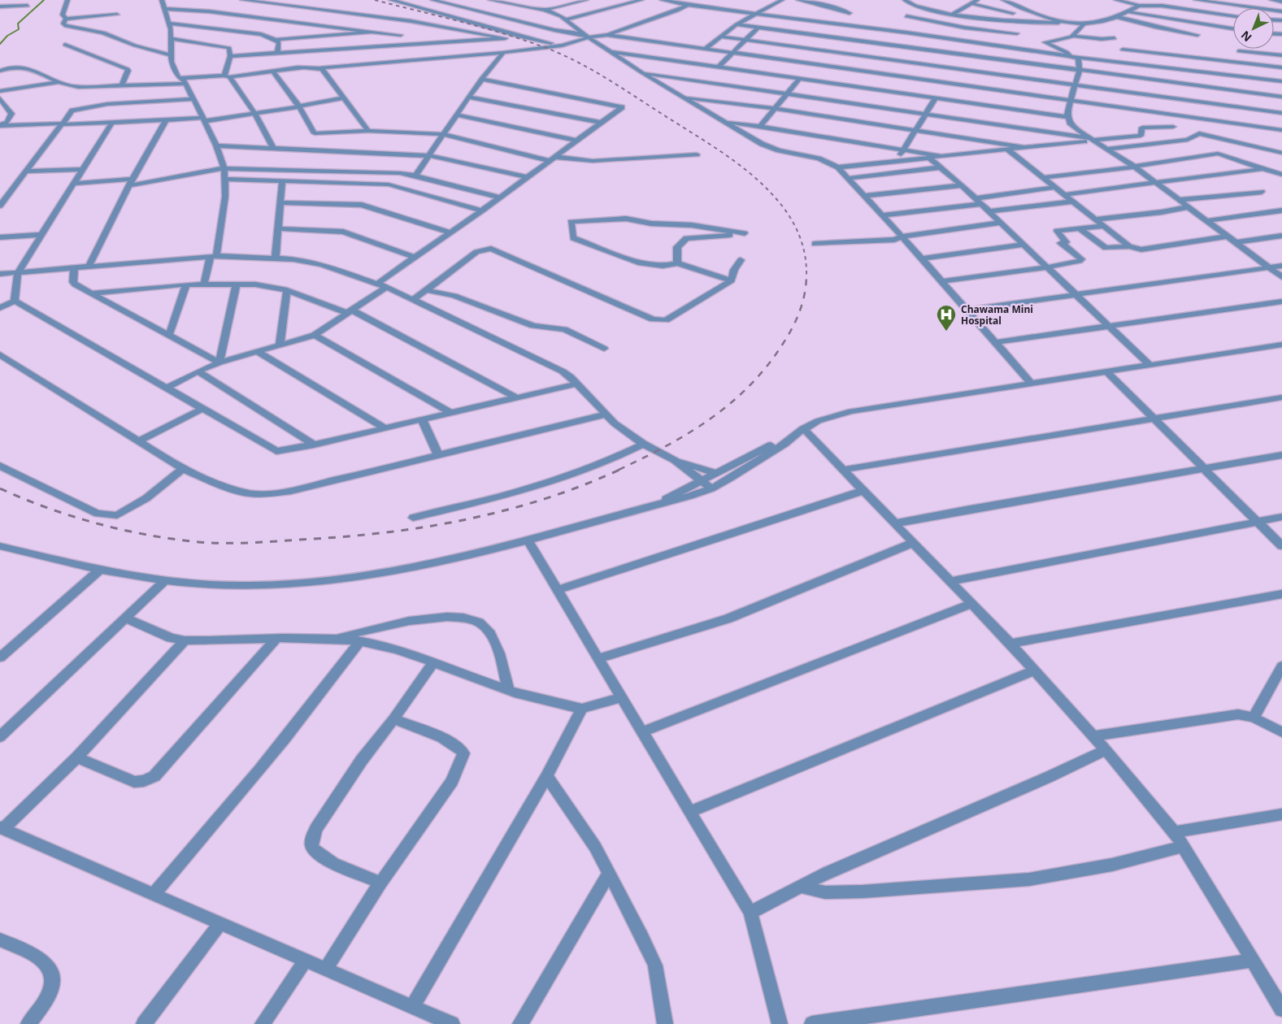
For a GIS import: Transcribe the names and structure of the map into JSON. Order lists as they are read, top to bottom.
{
  "places": {
    "hospital": ["Chawama Mini Hospital"]
  },
  "north": "bottom left"
}
